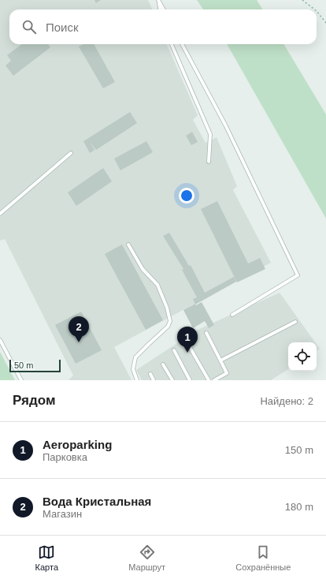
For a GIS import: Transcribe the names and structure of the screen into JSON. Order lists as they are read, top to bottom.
{
  "scale_bar": "50 m",
  "page": {
    "search": "Поиск",
    "pins": ["2", "1"],
    "scale": "50 m",
    "heading": ["Рядом", "Найдено: 2"],
    "list": [
      {
        "mark": "1",
        "name": "Aeroparking",
        "note": "Парковка",
        "value": "150 m"
      },
      {
        "mark": "2",
        "name": "Вода Кристальная",
        "note": "Магазин",
        "value": "180 m"
      }
    ],
    "nav": ["Карта", "Маршрут", "Сохранённые"]
  }
}
